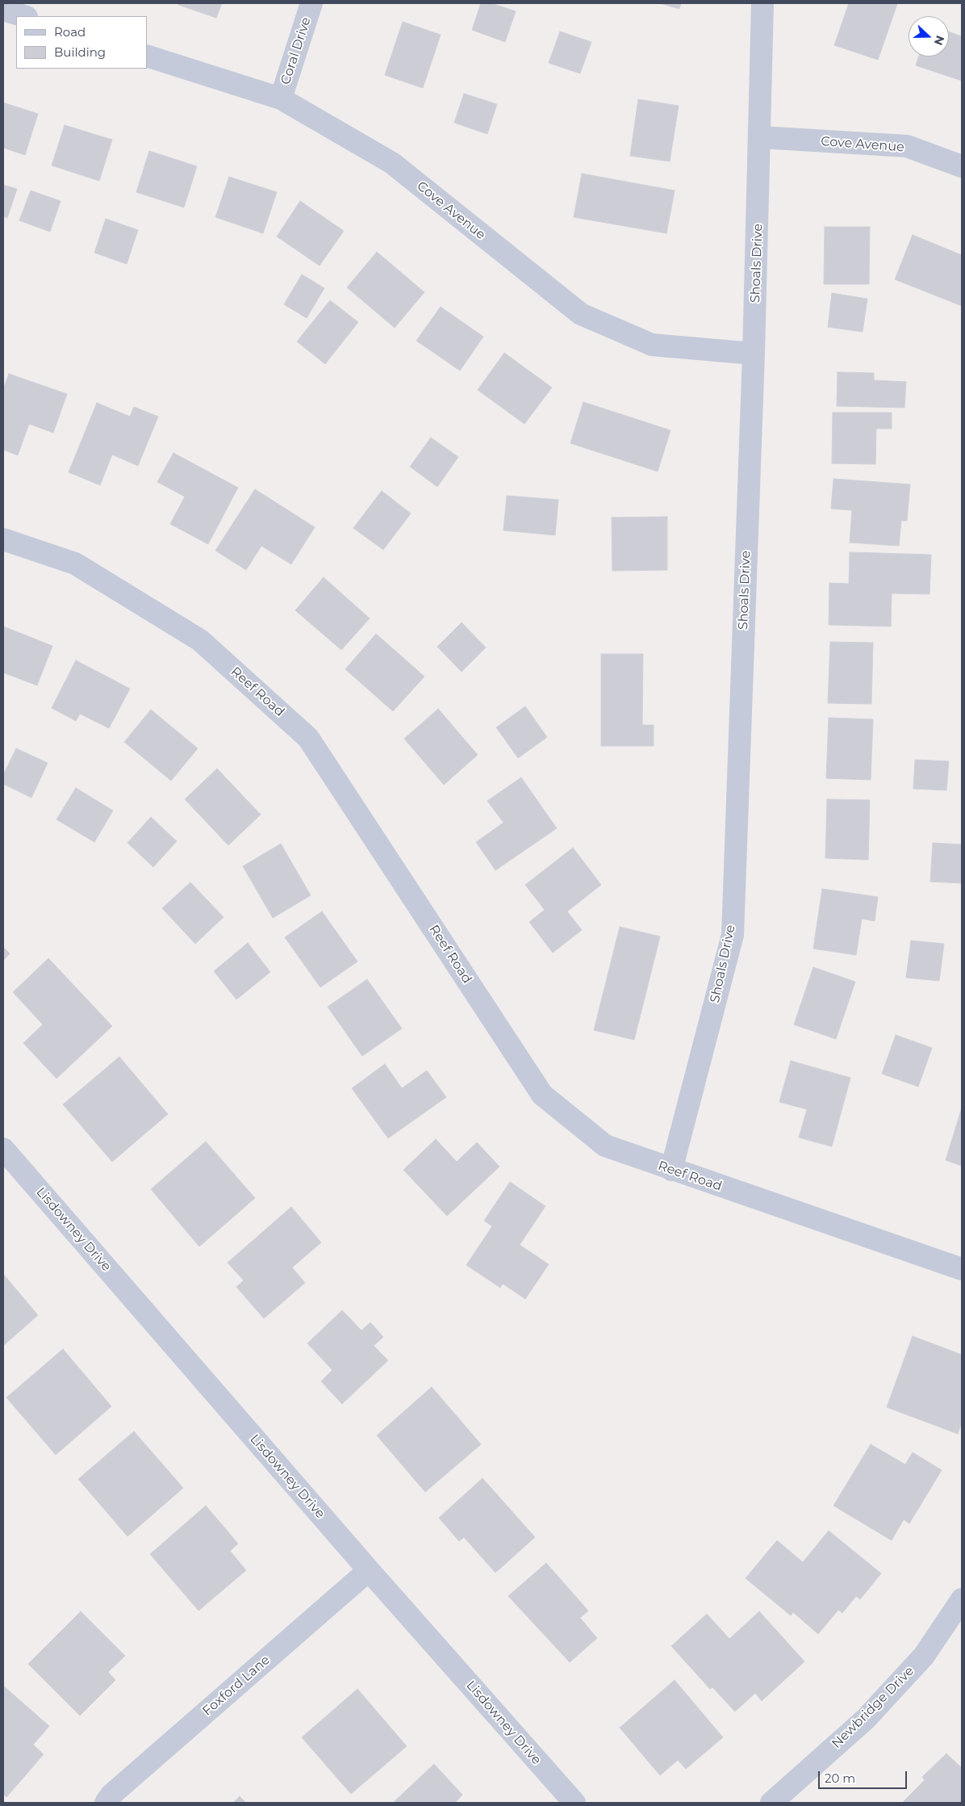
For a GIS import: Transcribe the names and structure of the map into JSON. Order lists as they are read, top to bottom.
{
  "streets": {
    "street": [
      "Coral Drive",
      "Cove Avenue",
      "Shoals Drive",
      "Reef Road",
      "Lisdowney Drive",
      "Foxford Lane",
      "Newbridge Drive"
    ]
  },
  "crossings": [
    ["Coral Drive", "Cove Avenue"],
    ["Cove Avenue", "Shoals Drive"],
    ["Shoals Drive", "Reef Road"],
    ["Lisdowney Drive", "Foxford Lane"]
  ],
  "legend": ["Road", "Building"],
  "scale_bar": "20 m",
  "north": "right"
}
